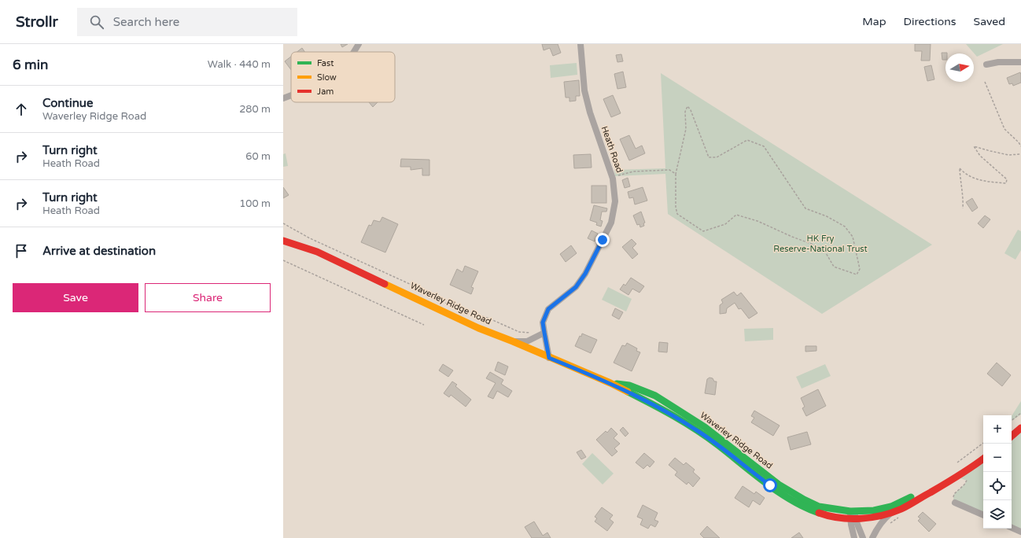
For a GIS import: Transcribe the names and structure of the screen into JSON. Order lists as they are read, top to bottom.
{
  "streets": {
    "main road": ["Waverley Ridge Road"],
    "street": ["Heath Road"]
  },
  "crossings": [
    ["Heath Road", "Waverley Ridge Road"]
  ],
  "parks": ["HK Fry Reserve-National Trust"],
  "legend": ["Fast", "Slow", "Jam"],
  "north": "right",
  "page": {
    "header": "Strollr",
    "search": "Search here",
    "nav": ["Map", "Directions", "Saved"],
    "heading": ["6 min", "Walk · 440 m"],
    "list": [
      ["Continue", "Waverley Ridge Road", "280 m"],
      ["Turn right", "Heath Road", "60 m"],
      ["Turn right", "Heath Road", "100 m"],
      "Arrive at destination"
    ],
    "buttons": ["Save", "Share"],
    "map_buttons": ["+", "−"]
  }
}
